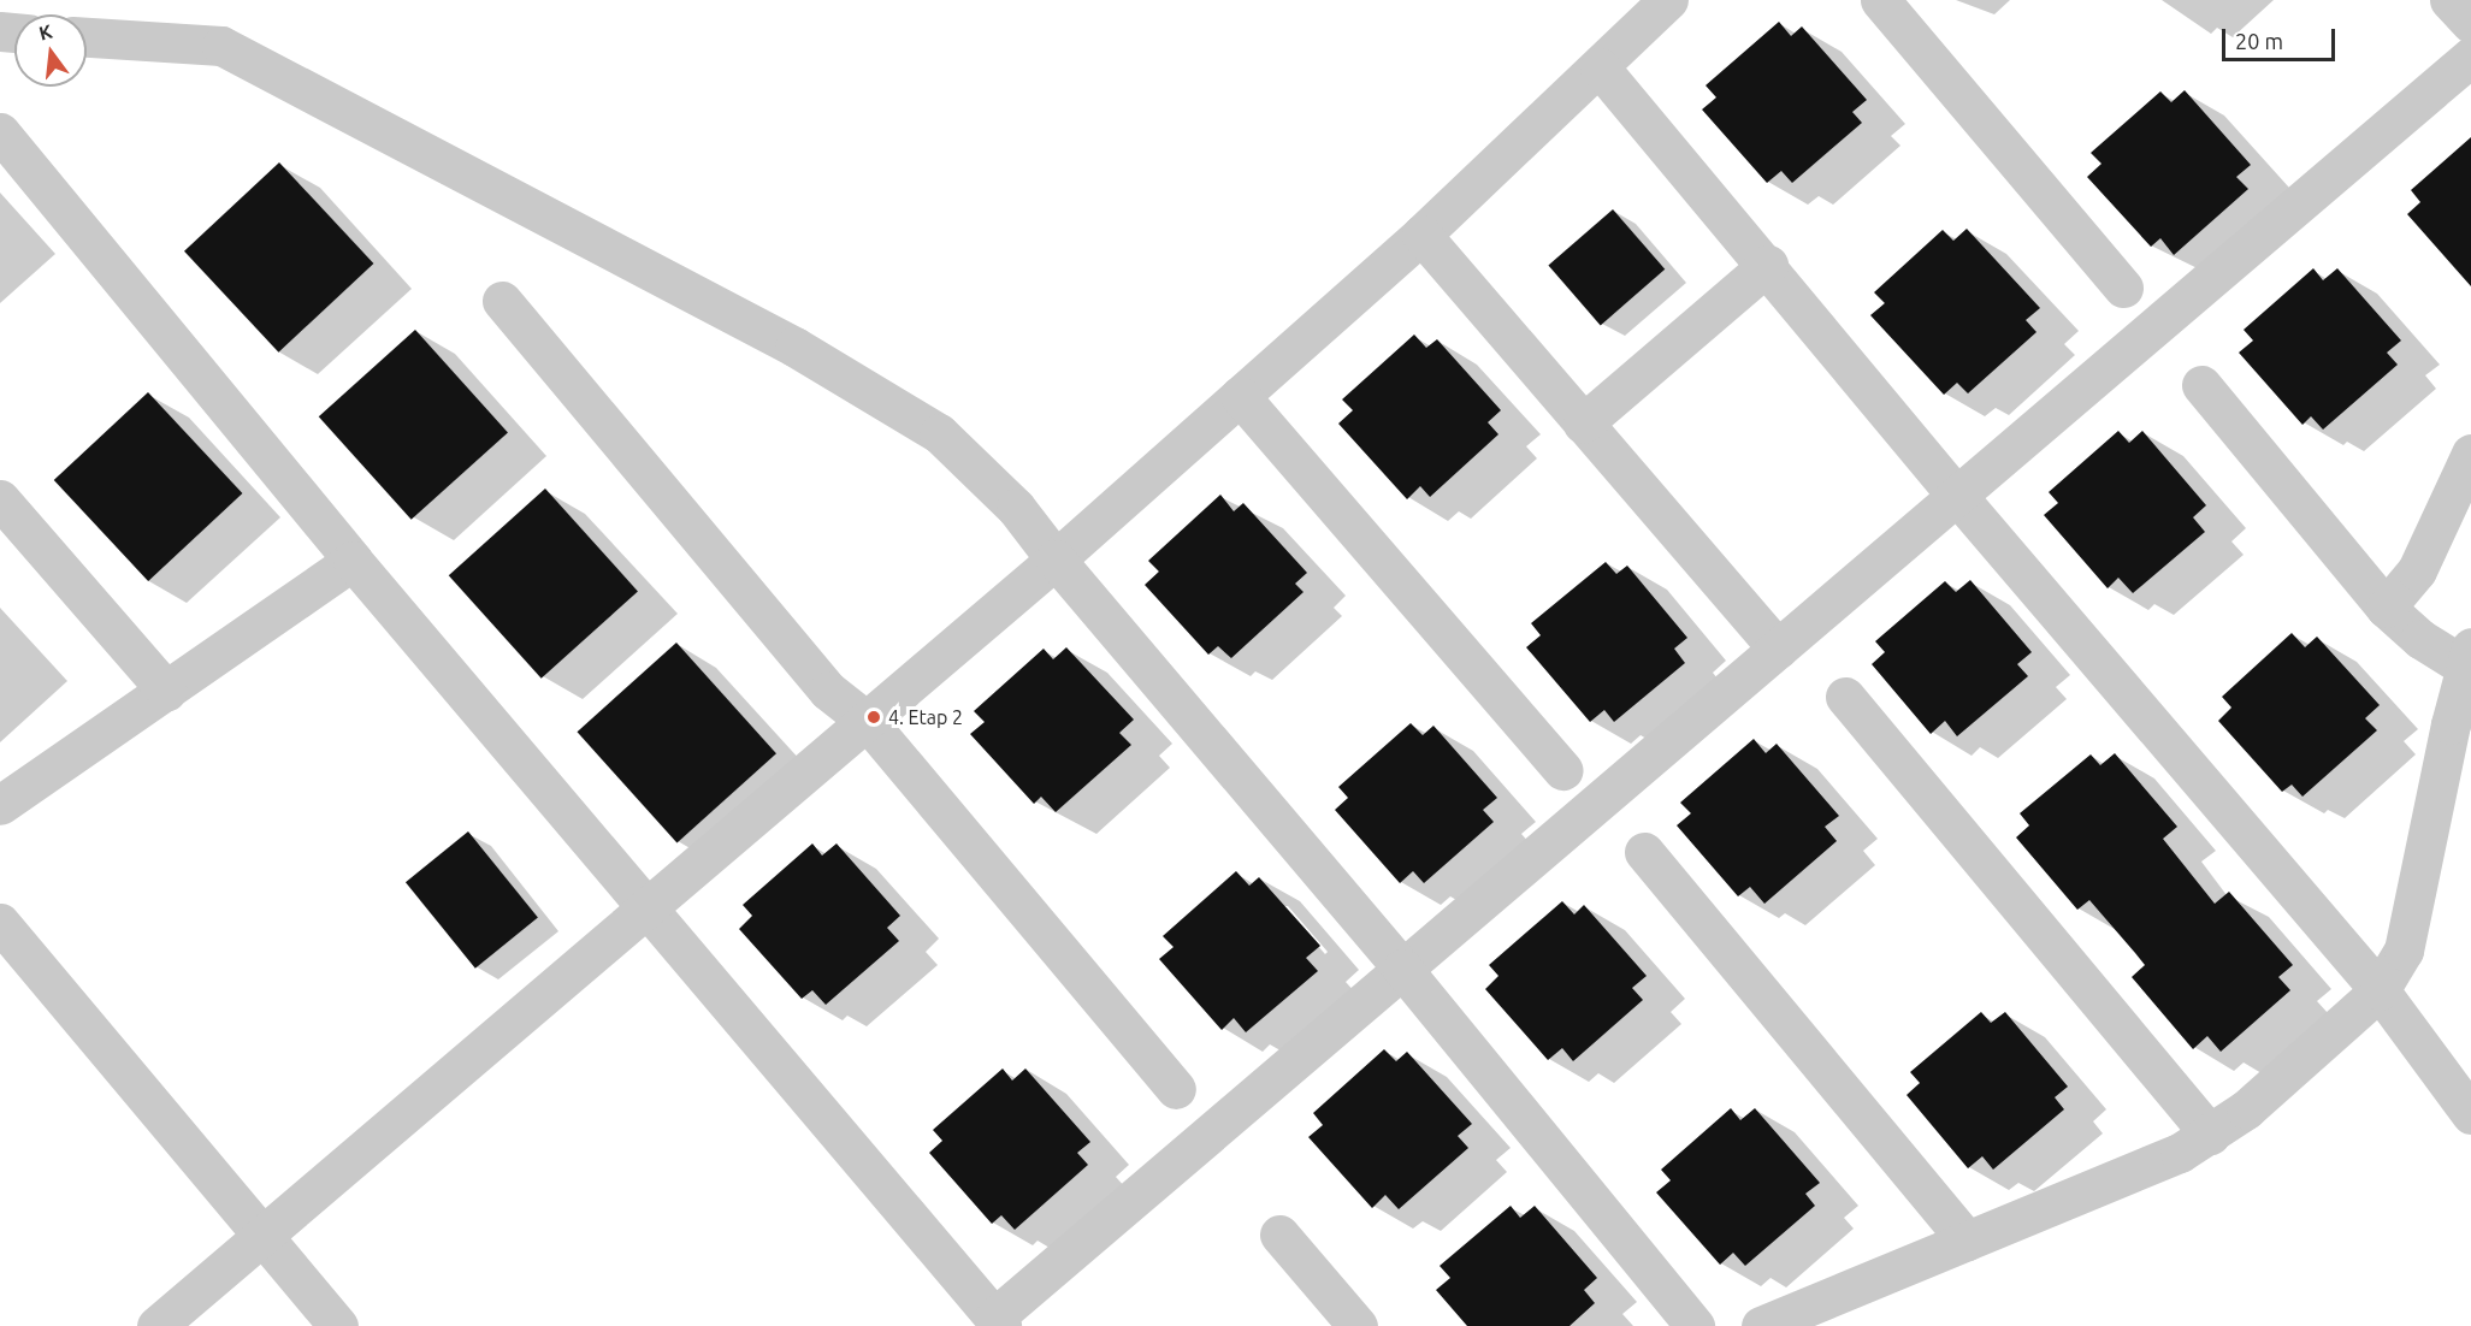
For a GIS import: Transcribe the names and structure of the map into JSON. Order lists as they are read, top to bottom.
{
  "places": ["4. Etap 2"],
  "scale_bar": "20 m",
  "north": "top"
}
